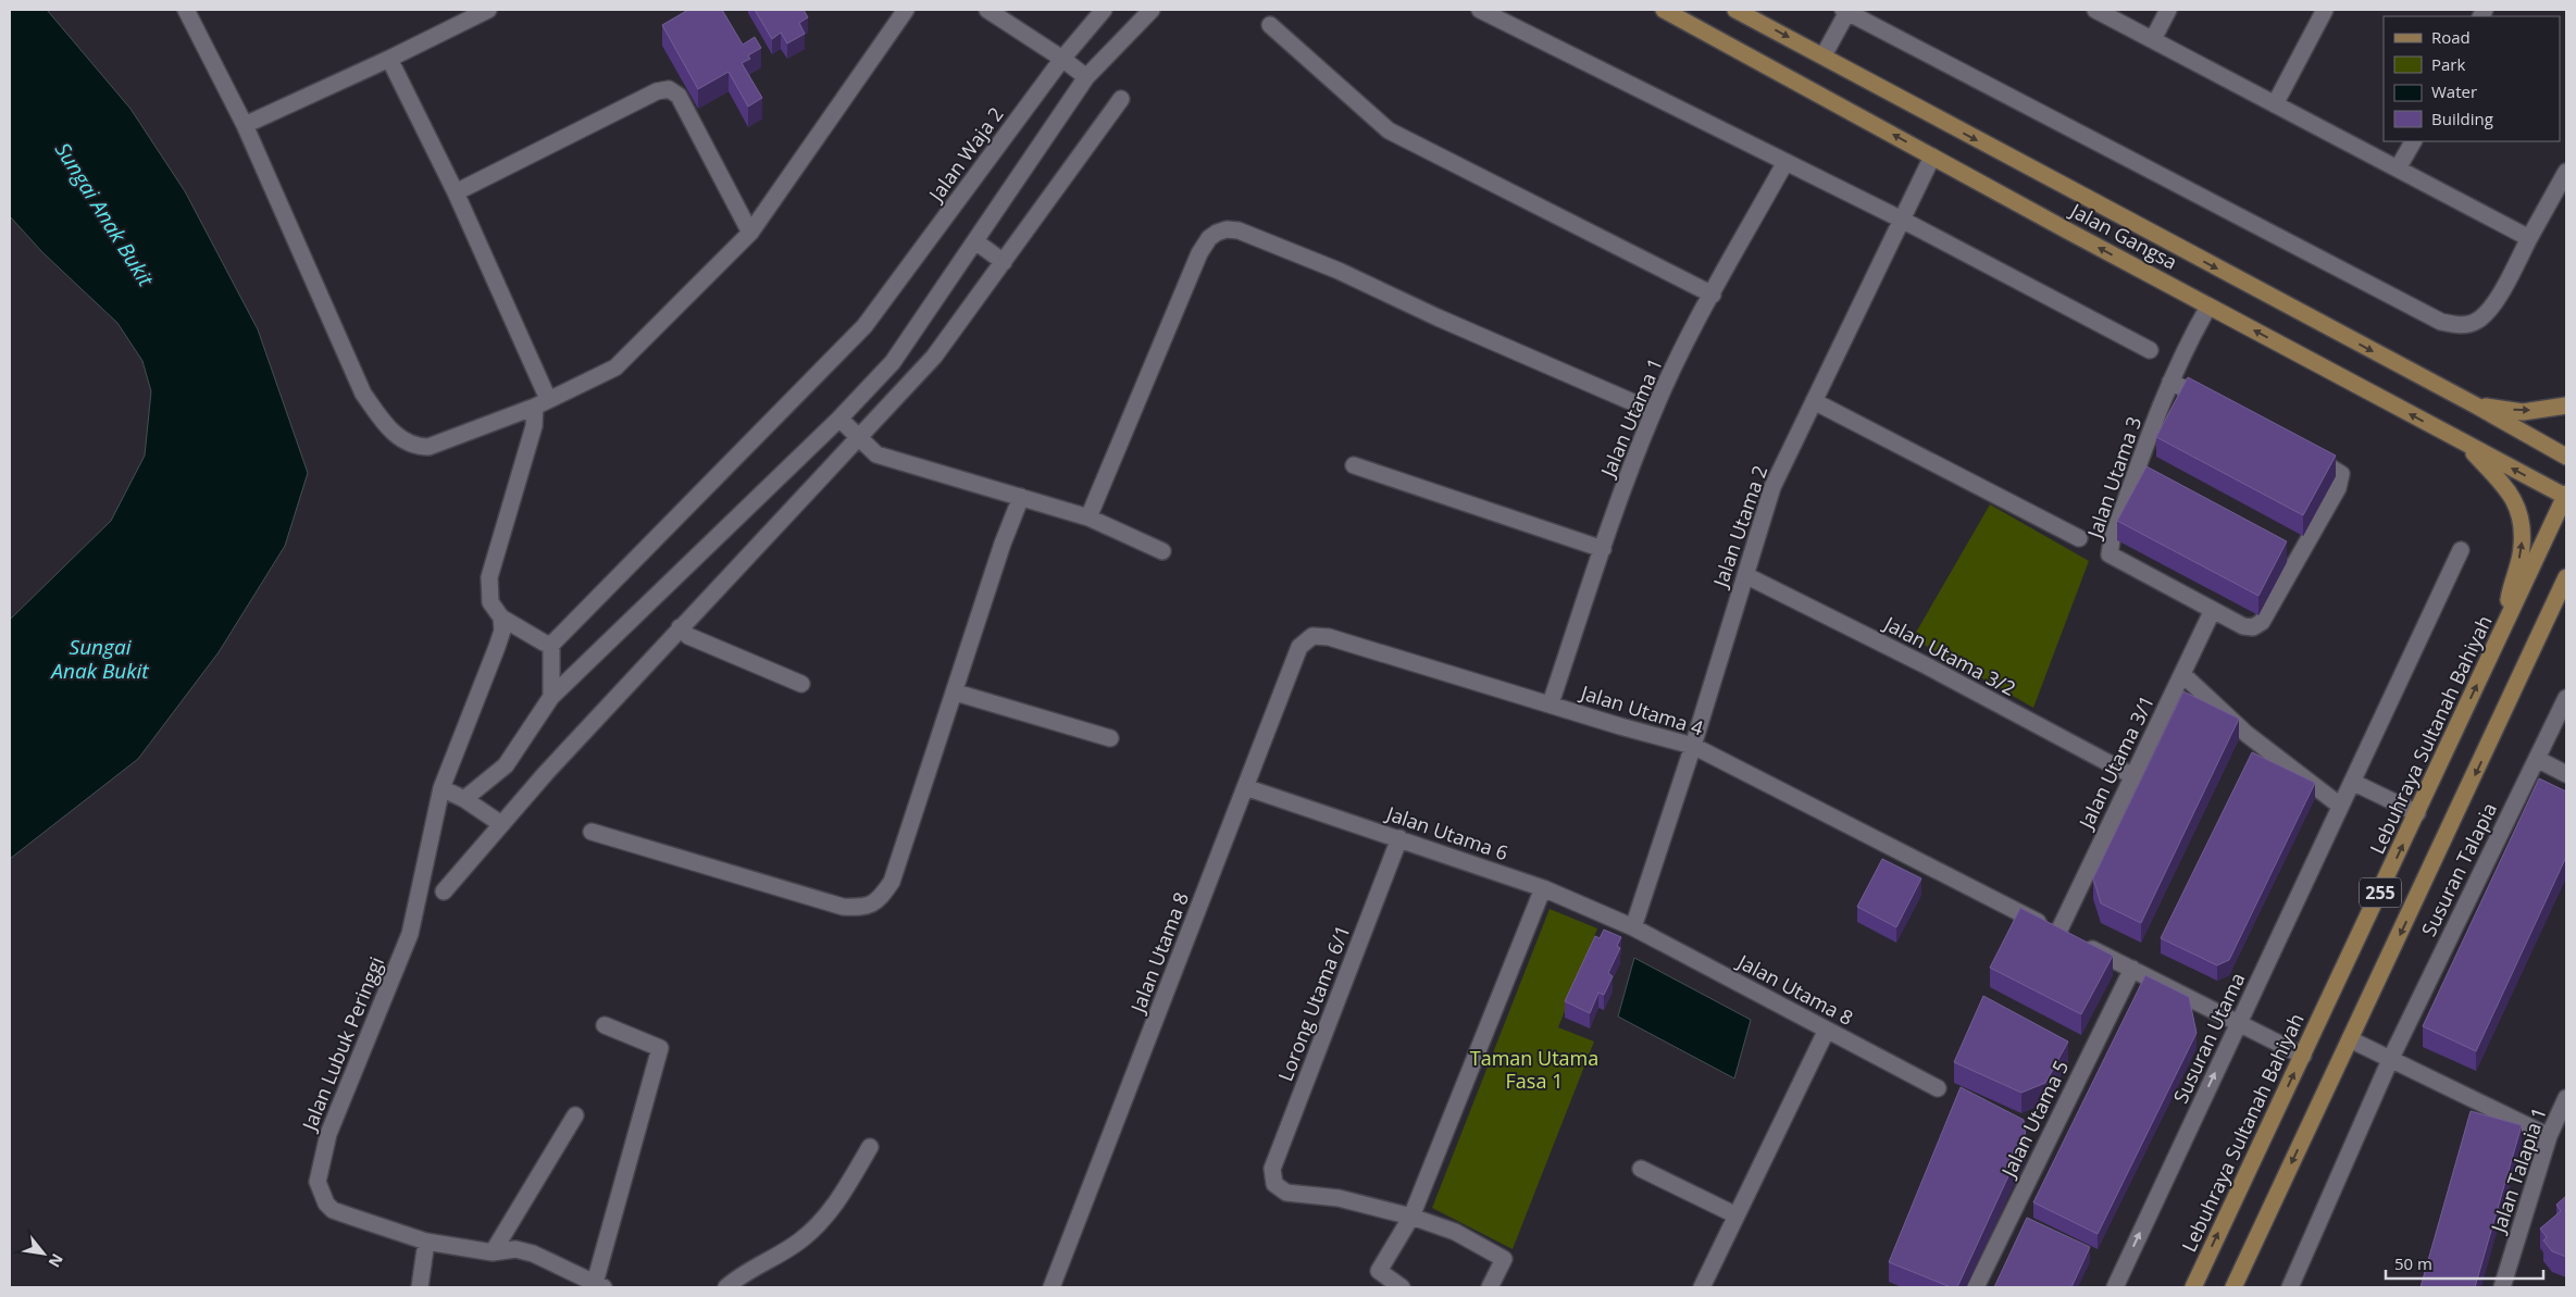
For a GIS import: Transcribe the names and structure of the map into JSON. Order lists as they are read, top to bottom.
{
  "streets": {
    "main road": ["Jalan Gangsa", "Lebuhraya Sultanah Bahiyah", "255"],
    "street": [
      "Jalan Waja 2",
      "Jalan Utama 1",
      "Jalan Utama 3",
      "Jalan Utama 2",
      "Jalan Utama 3/2",
      "Jalan Utama 4",
      "Jalan Utama 3/1",
      "Jalan Utama 6",
      "Susuran Talapia",
      "Jalan Utama 8",
      "Lorong Utama 6/1",
      "Susuran Utama",
      "Jalan Lubuk Peringgi",
      "Jalan Utama 5",
      "Jalan Talapia 1"
    ]
  },
  "crossings": [
    ["Jalan Gangsa", "Jalan Utama 3"],
    ["Jalan Gangsa", "Jalan Utama 2"],
    ["Jalan Gangsa", "Lebuhraya Sultanah Bahiyah"],
    ["Jalan Utama 1", "Jalan Utama 4"],
    ["Jalan Utama 3", "Jalan Utama 2"],
    ["Jalan Utama 3", "Jalan Utama 3/1"],
    ["Jalan Utama 2", "Jalan Utama 3/2"],
    ["Jalan Utama 2", "Jalan Utama 4"],
    ["Jalan Utama 2", "Jalan Utama 6"],
    ["Jalan Utama 2", "Jalan Utama 8"],
    ["Jalan Utama 3/2", "Jalan Utama 3/1"],
    ["Jalan Utama 4", "Lebuhraya Sultanah Bahiyah"],
    ["Jalan Utama 4", "Jalan Utama 3/1"],
    ["Jalan Utama 4", "Jalan Utama 8"],
    ["Jalan Utama 4", "Susuran Utama"],
    ["Jalan Utama 4", "Jalan Utama 5"],
    ["Jalan Utama 6", "Jalan Utama 8"],
    ["Jalan Utama 6", "Lorong Utama 6/1"]
  ],
  "one_way": ["Susuran Utama"],
  "water": ["Sungai Anak Bukit"],
  "parks": ["Taman Utama Fasa 1"],
  "legend": [
    "Road",
    "Park",
    "Water",
    "Building"
  ],
  "scale_bar": "50 m",
  "north": "bottom right"
}
